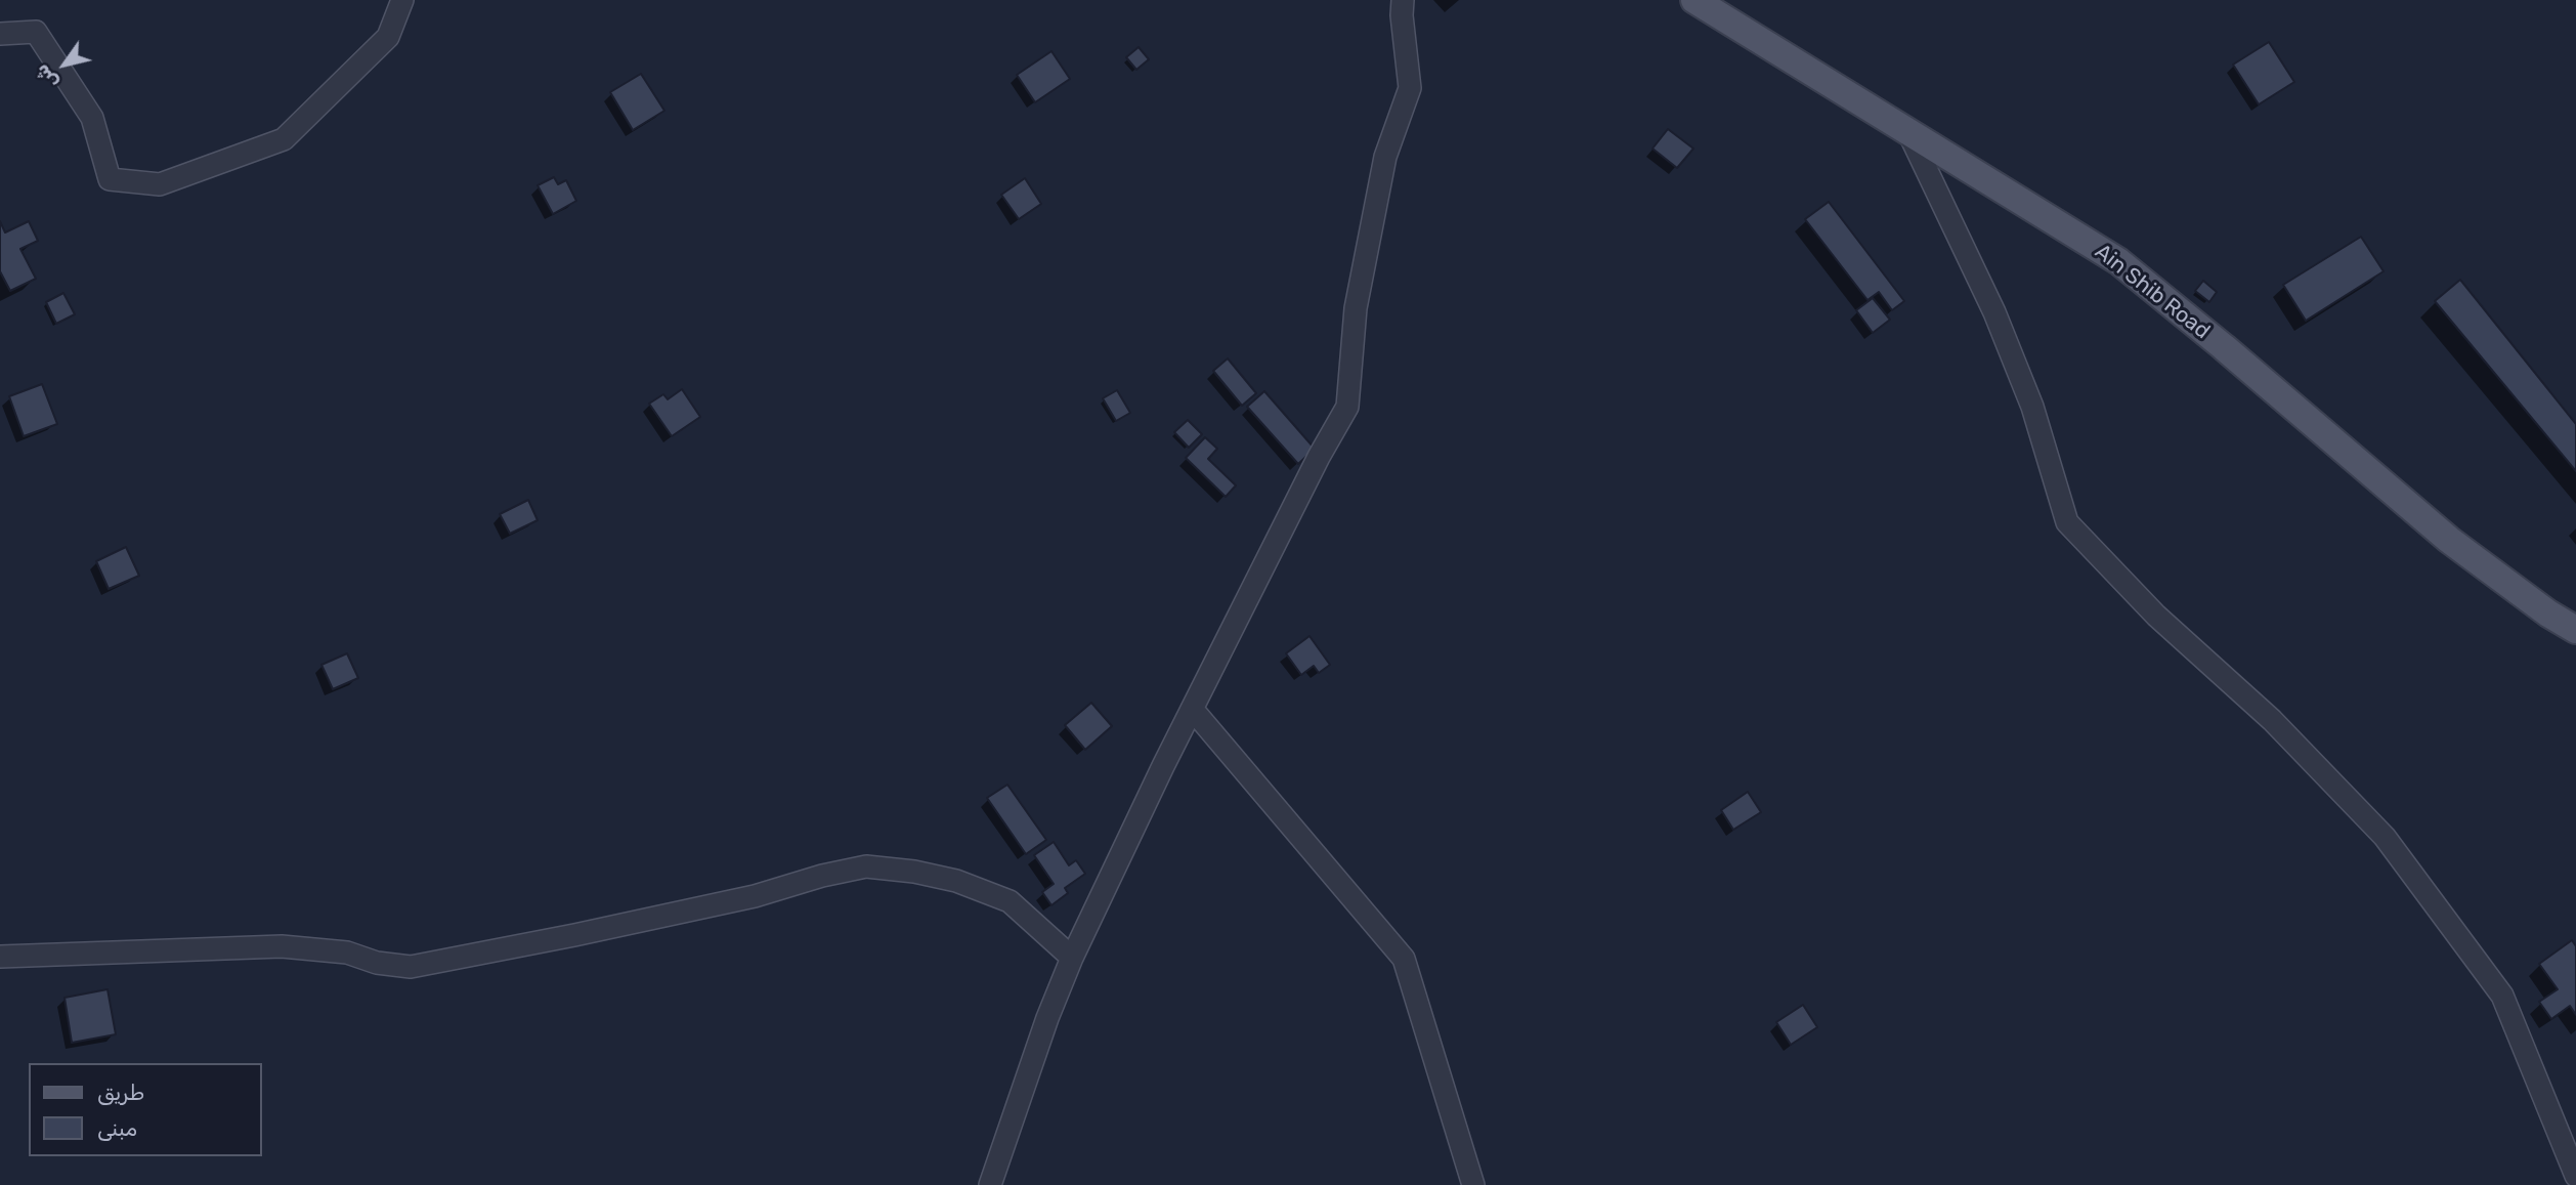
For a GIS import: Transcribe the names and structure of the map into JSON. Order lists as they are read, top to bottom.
{
  "streets": {
    "main road": ["Ain Shib Road"]
  },
  "legend": ["طريق", "مبنى"],
  "north": "bottom left"
}
